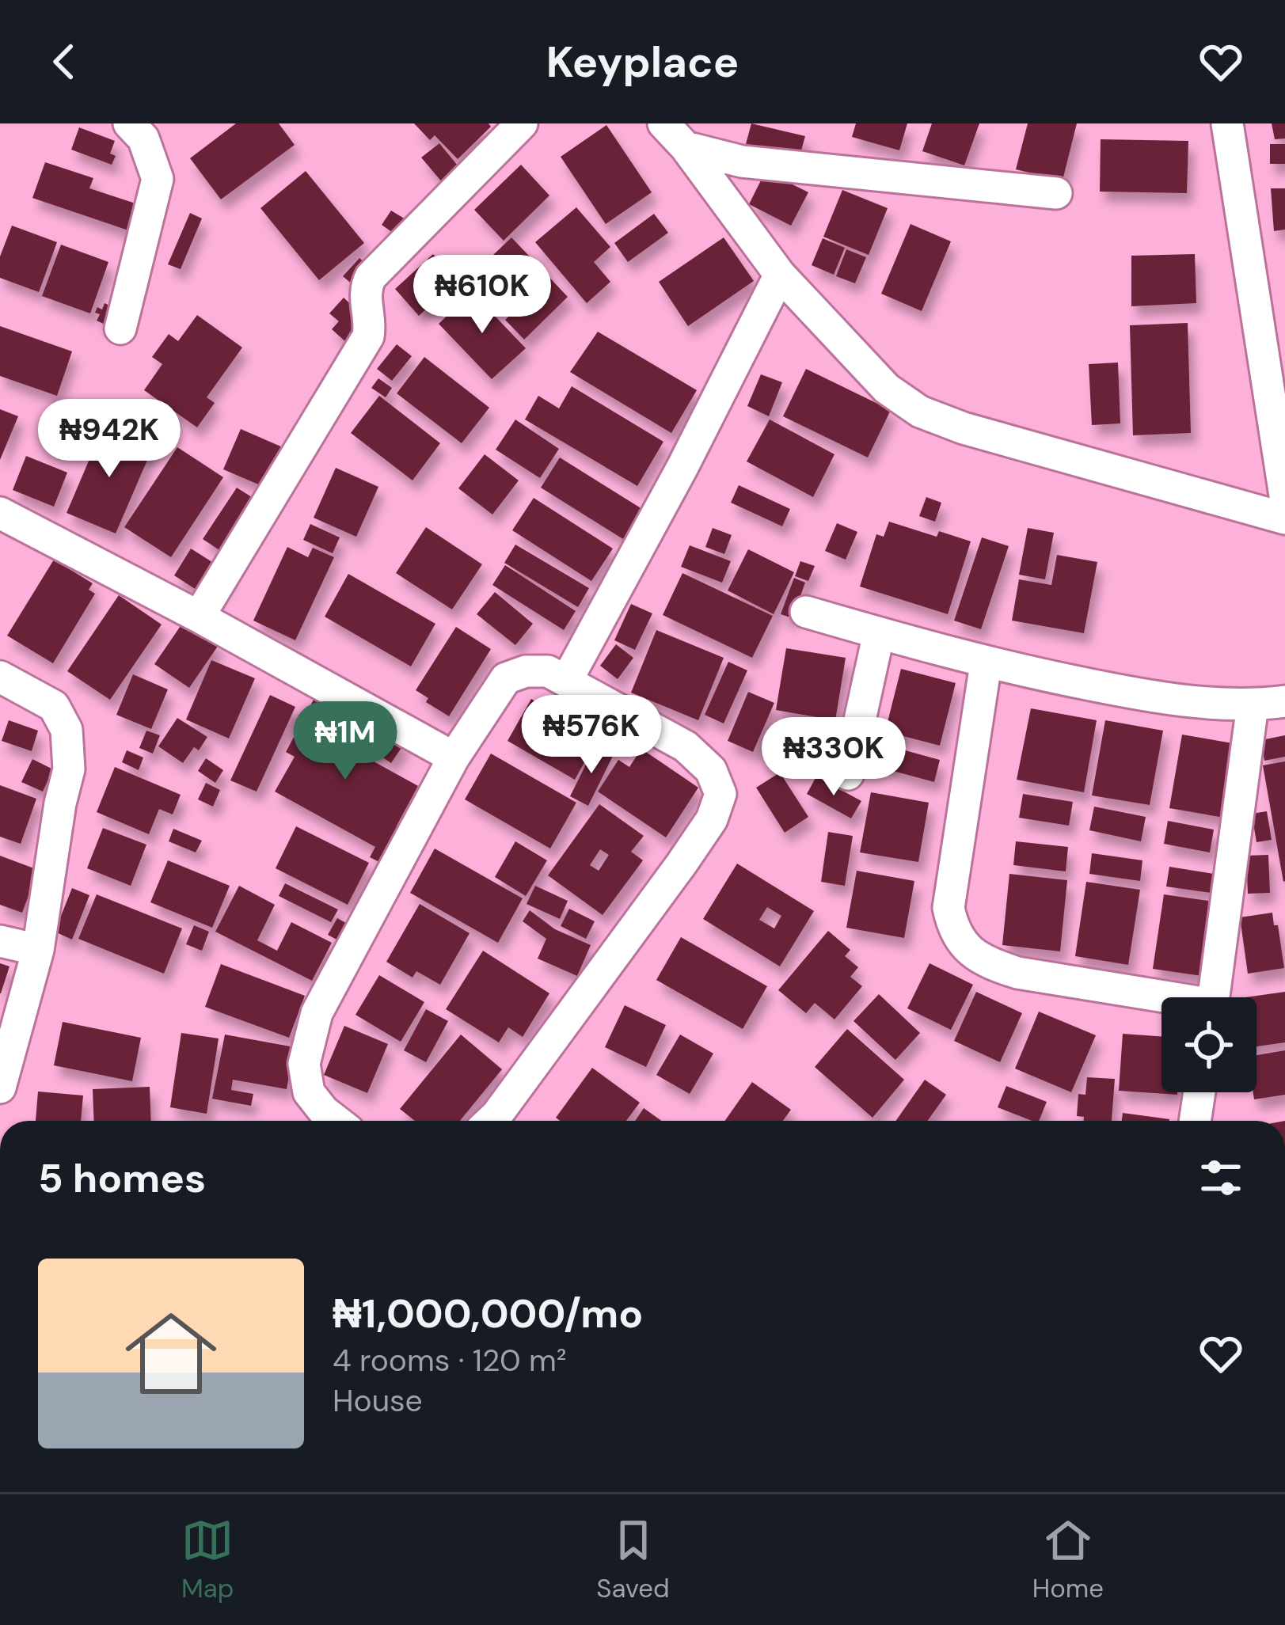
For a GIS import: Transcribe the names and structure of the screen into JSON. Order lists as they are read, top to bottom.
{
  "page": {
    "header": "Keyplace",
    "price": [
      "₦610K",
      "₦942K",
      "₦576K",
      "₦1M",
      "₦330K"
    ],
    "heading": "5 homes",
    "list": [
      {
        "name": "₦1,000,000/mo",
        "note": "4 rooms · 120 m² · House"
      }
    ],
    "tabs": ["Map", "Saved", "Home"]
  }
}
